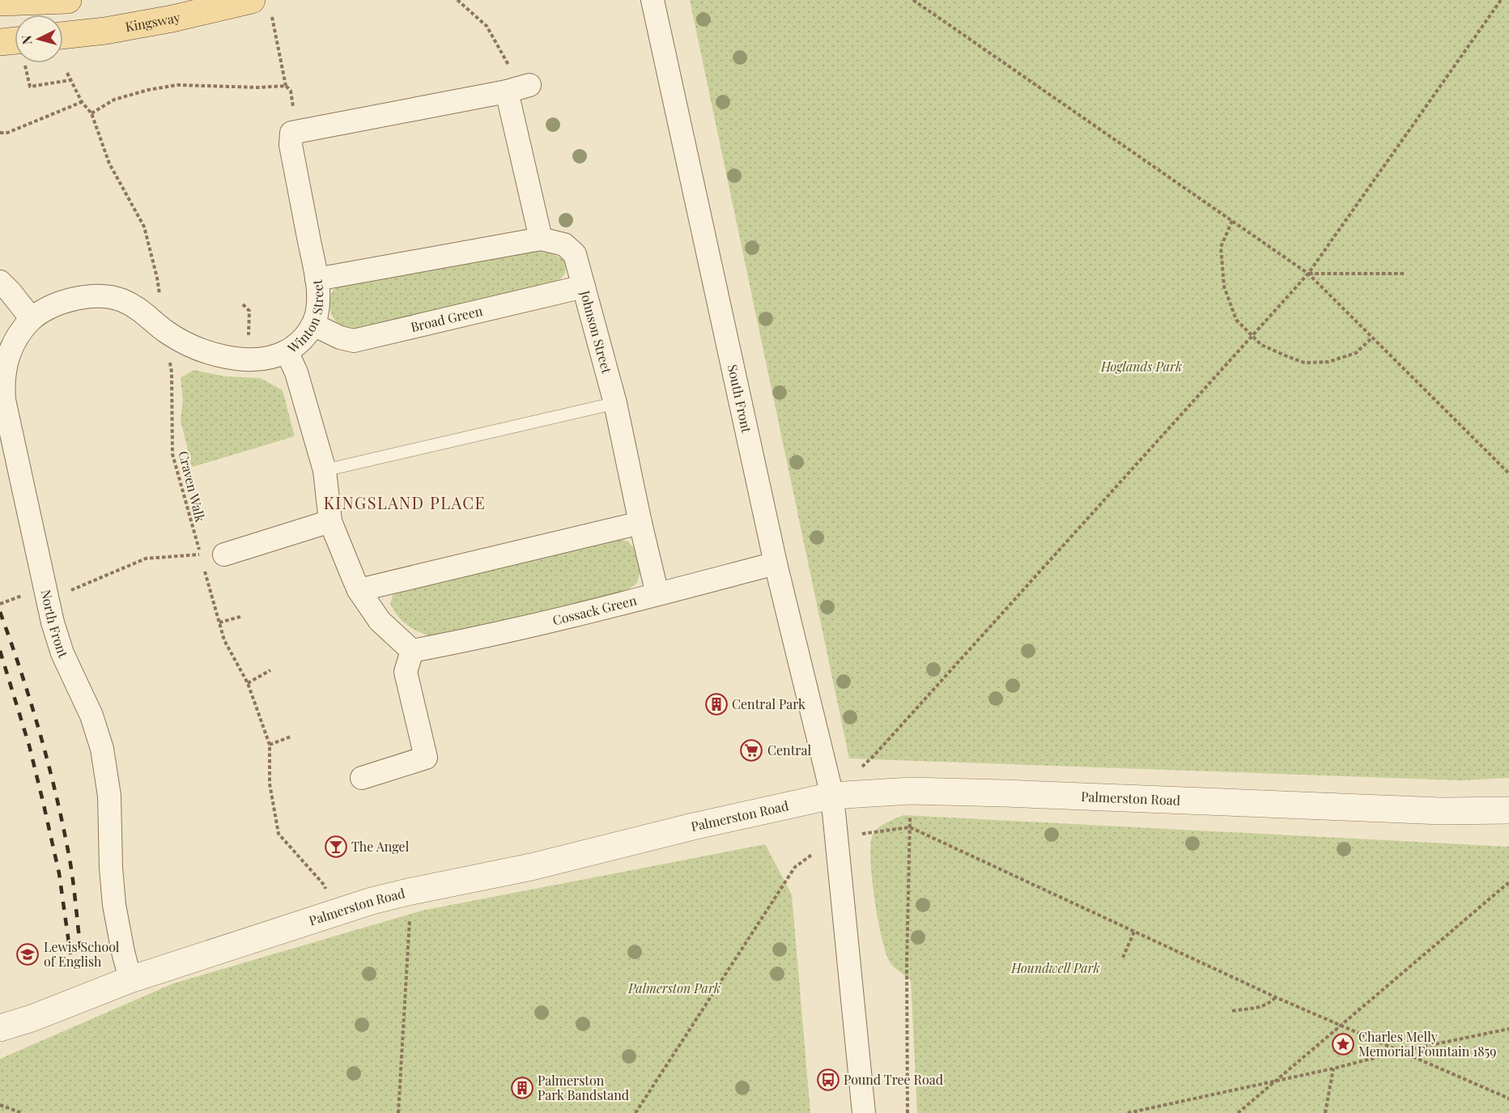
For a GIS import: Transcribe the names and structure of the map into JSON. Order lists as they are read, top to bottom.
{
  "streets": {
    "main road": ["Kingsway"],
    "street": [
      "Winton Street",
      "Broad Green",
      "Johnson Street",
      "South Front",
      "Cossack Green",
      "North Front",
      "Palmerston Road"
    ],
    "path": ["Craven Walk"]
  },
  "crossings": [
    ["Winton Street", "Broad Green"],
    ["Winton Street", "Cossack Green"],
    ["Broad Green", "Johnson Street"],
    ["Johnson Street", "Cossack Green"],
    ["South Front", "Cossack Green"],
    ["South Front", "Palmerston Road"],
    ["North Front", "Palmerston Road"]
  ],
  "districts": ["KINGSLAND PLACE"],
  "parks": ["Hoglands Park", "Houndwell Park", "Palmerston Park"],
  "places": {
    "building": ["Central Park", "Palmerston Park Bandstand"],
    "supermarket": ["Central"],
    "bar": ["The Angel"],
    "school or university": ["Lewis School of English"],
    "place": ["Charles Melly Memorial Fountain 1859"],
    "bus stop": ["Pound Tree Road"]
  },
  "north": "left"
}
